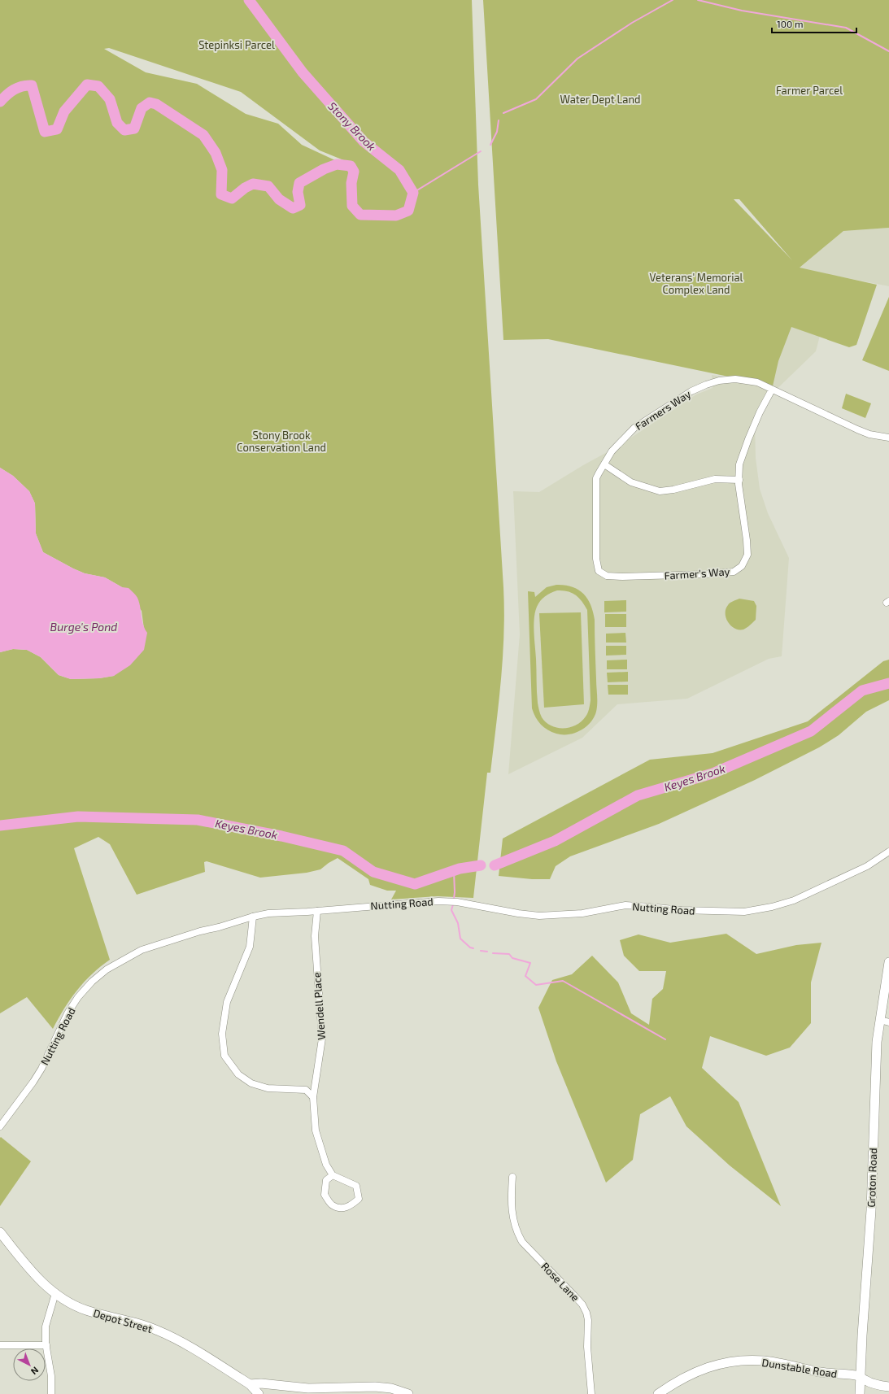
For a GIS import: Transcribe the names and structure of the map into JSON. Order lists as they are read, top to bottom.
{
  "streets": {
    "main road": ["Groton Road", "Depot Street", "Dunstable Road"],
    "street": [
      "Farmers Way",
      "Farmer's Way",
      "Nutting Road",
      "Wendell Place",
      "Rose Lane"
    ]
  },
  "crossings": [
    ["Farmers Way", "Farmer's Way"],
    ["Nutting Road", "Wendell Place"],
    ["Groton Road", "Dunstable Road"]
  ],
  "water": ["Stony Brook", "Burge's Pond", "Keyes Brook"],
  "parks": [
    "Stepinksi Parcel",
    "Farmer Parcel",
    "Water Dept Land",
    "Veterans' Memorial Complex Land",
    "Stony Brook Conservation Land"
  ],
  "scale_bar": "100 m",
  "north": "bottom right"
}
